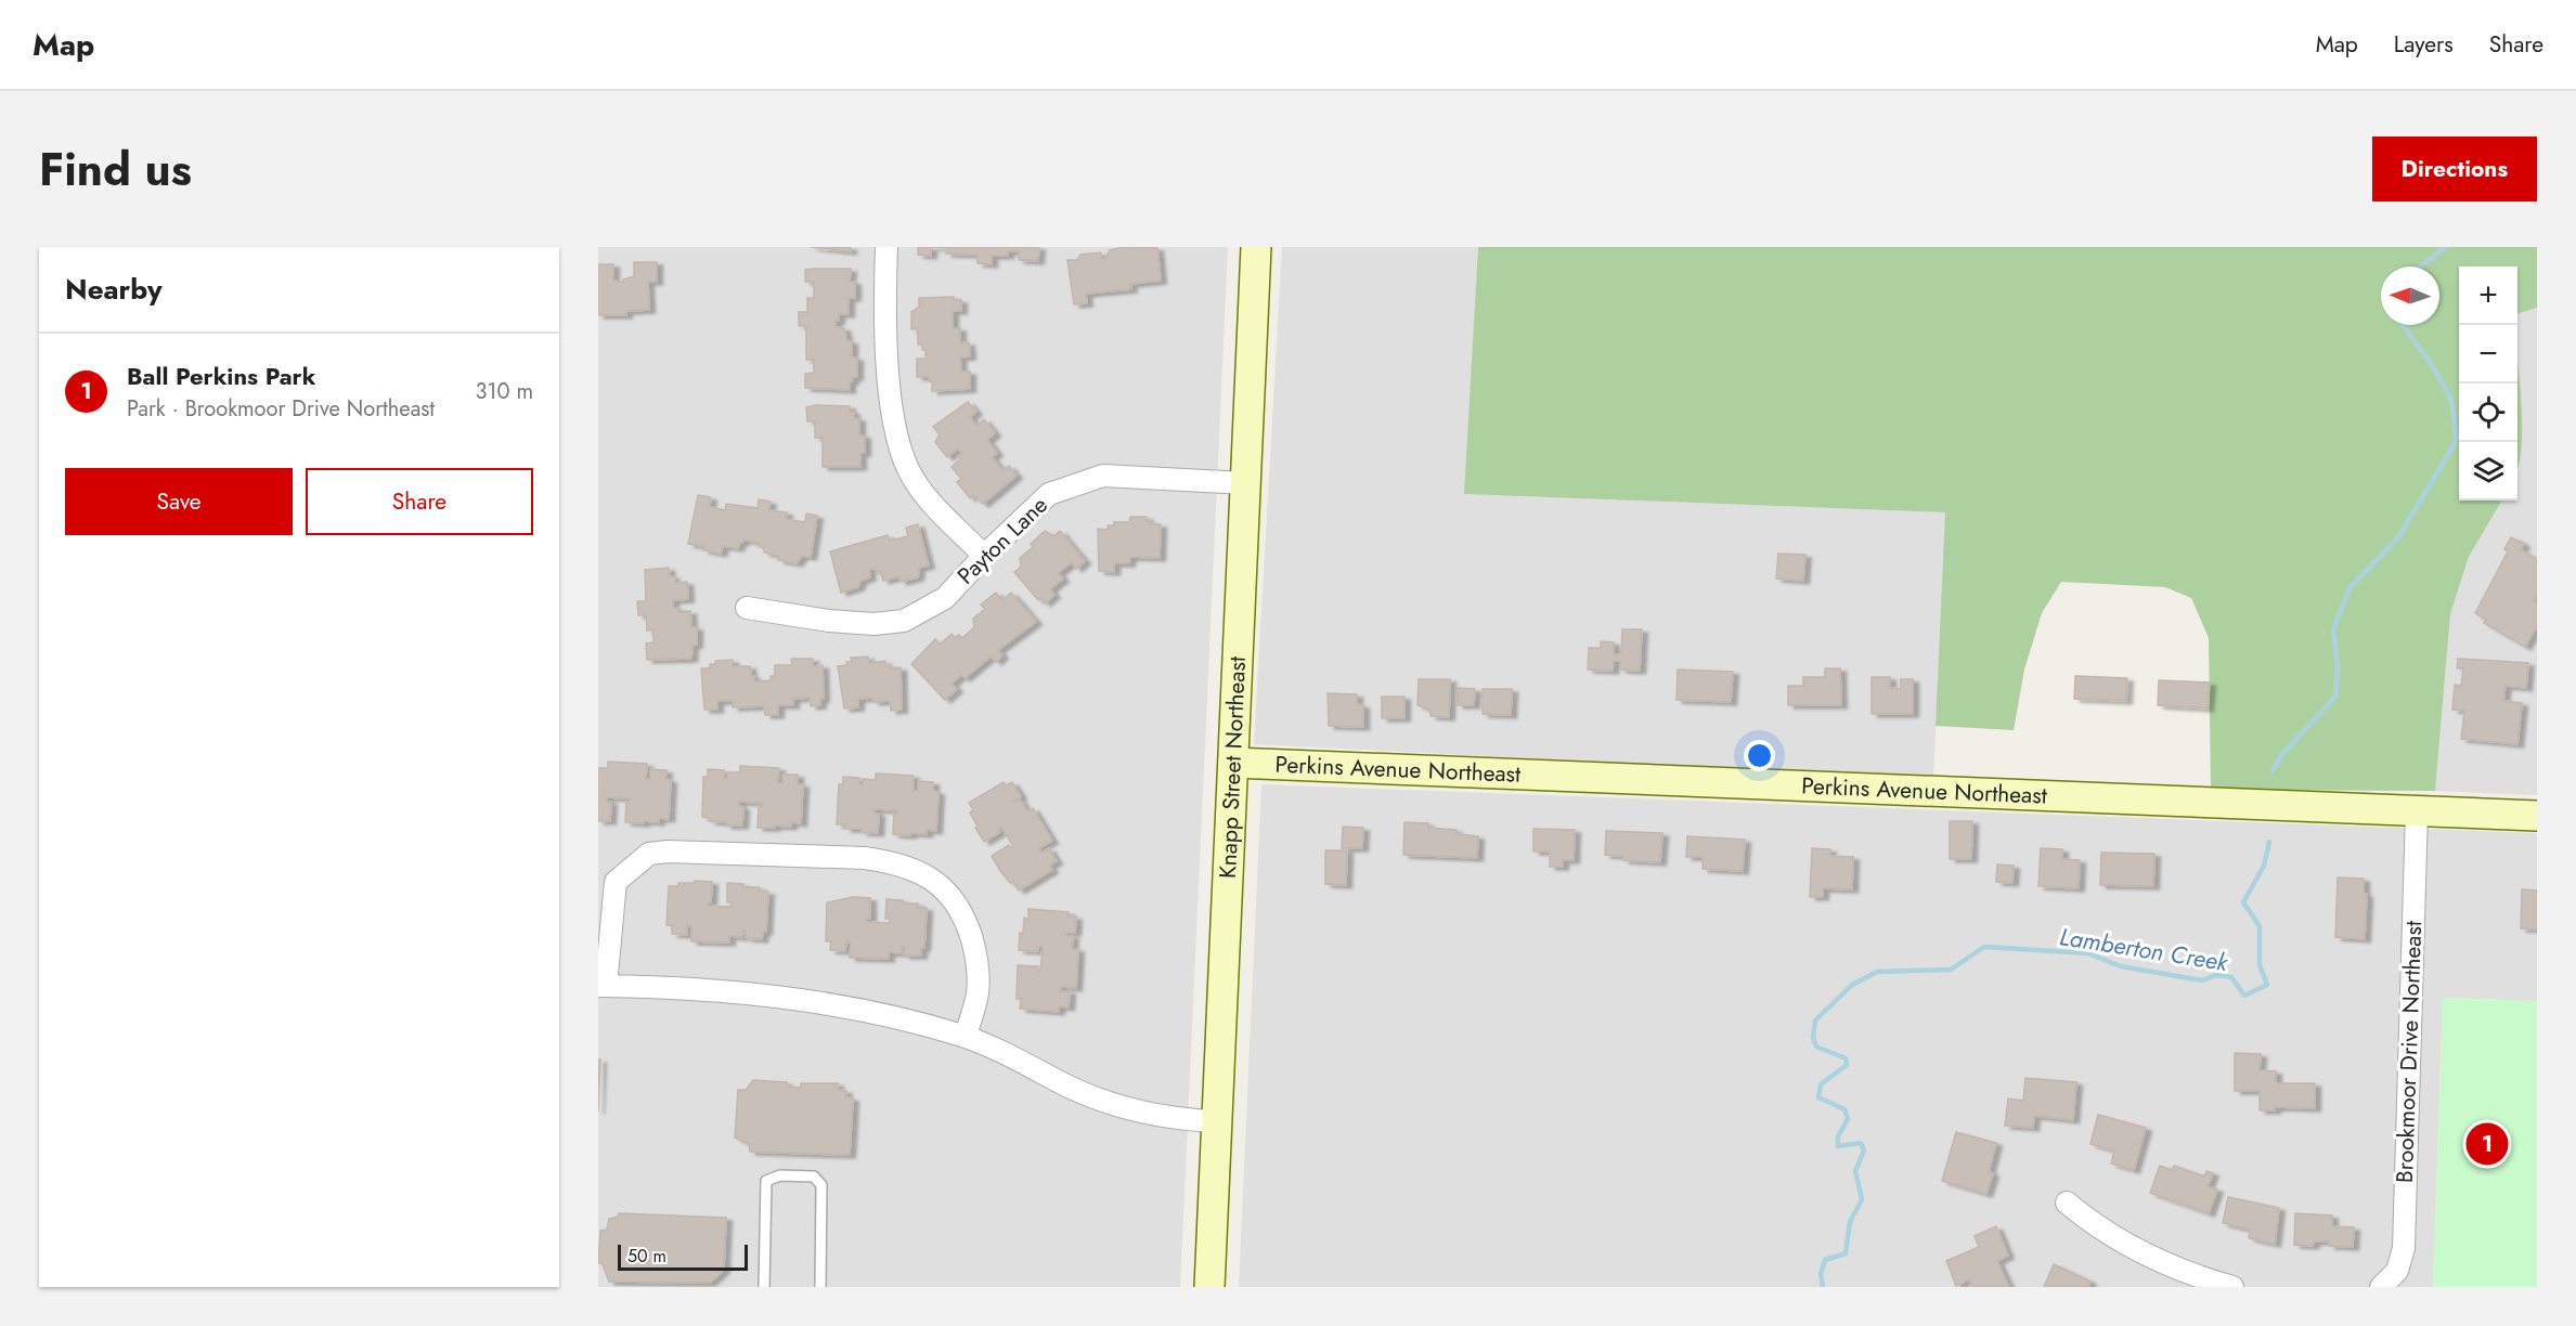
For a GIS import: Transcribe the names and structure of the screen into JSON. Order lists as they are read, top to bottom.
{
  "streets": {
    "street": [
      "Payton Lane",
      "Knapp Street Northeast",
      "Perkins Avenue Northeast",
      "Brookmoor Drive Northeast"
    ]
  },
  "crossings": [
    ["Payton Lane", "Knapp Street Northeast"],
    ["Knapp Street Northeast", "Perkins Avenue Northeast"],
    ["Perkins Avenue Northeast", "Brookmoor Drive Northeast"]
  ],
  "water": ["Lamberton Creek"],
  "scale_bar": "50 m",
  "north": "left",
  "page": {
    "header": "Map",
    "nav": ["Map", "Layers", "Share"],
    "title": "Find us",
    "buttons": [
      "Directions",
      ["Save", "Share"]
    ],
    "heading": "Nearby",
    "map_buttons": ["+", "−"],
    "list": [
      {
        "mark": "1",
        "name": "Ball Perkins Park",
        "note": "Park · Brookmoor Drive Northeast",
        "value": "310 m"
      }
    ],
    "pins": "1",
    "scale": "50 m"
  }
}
